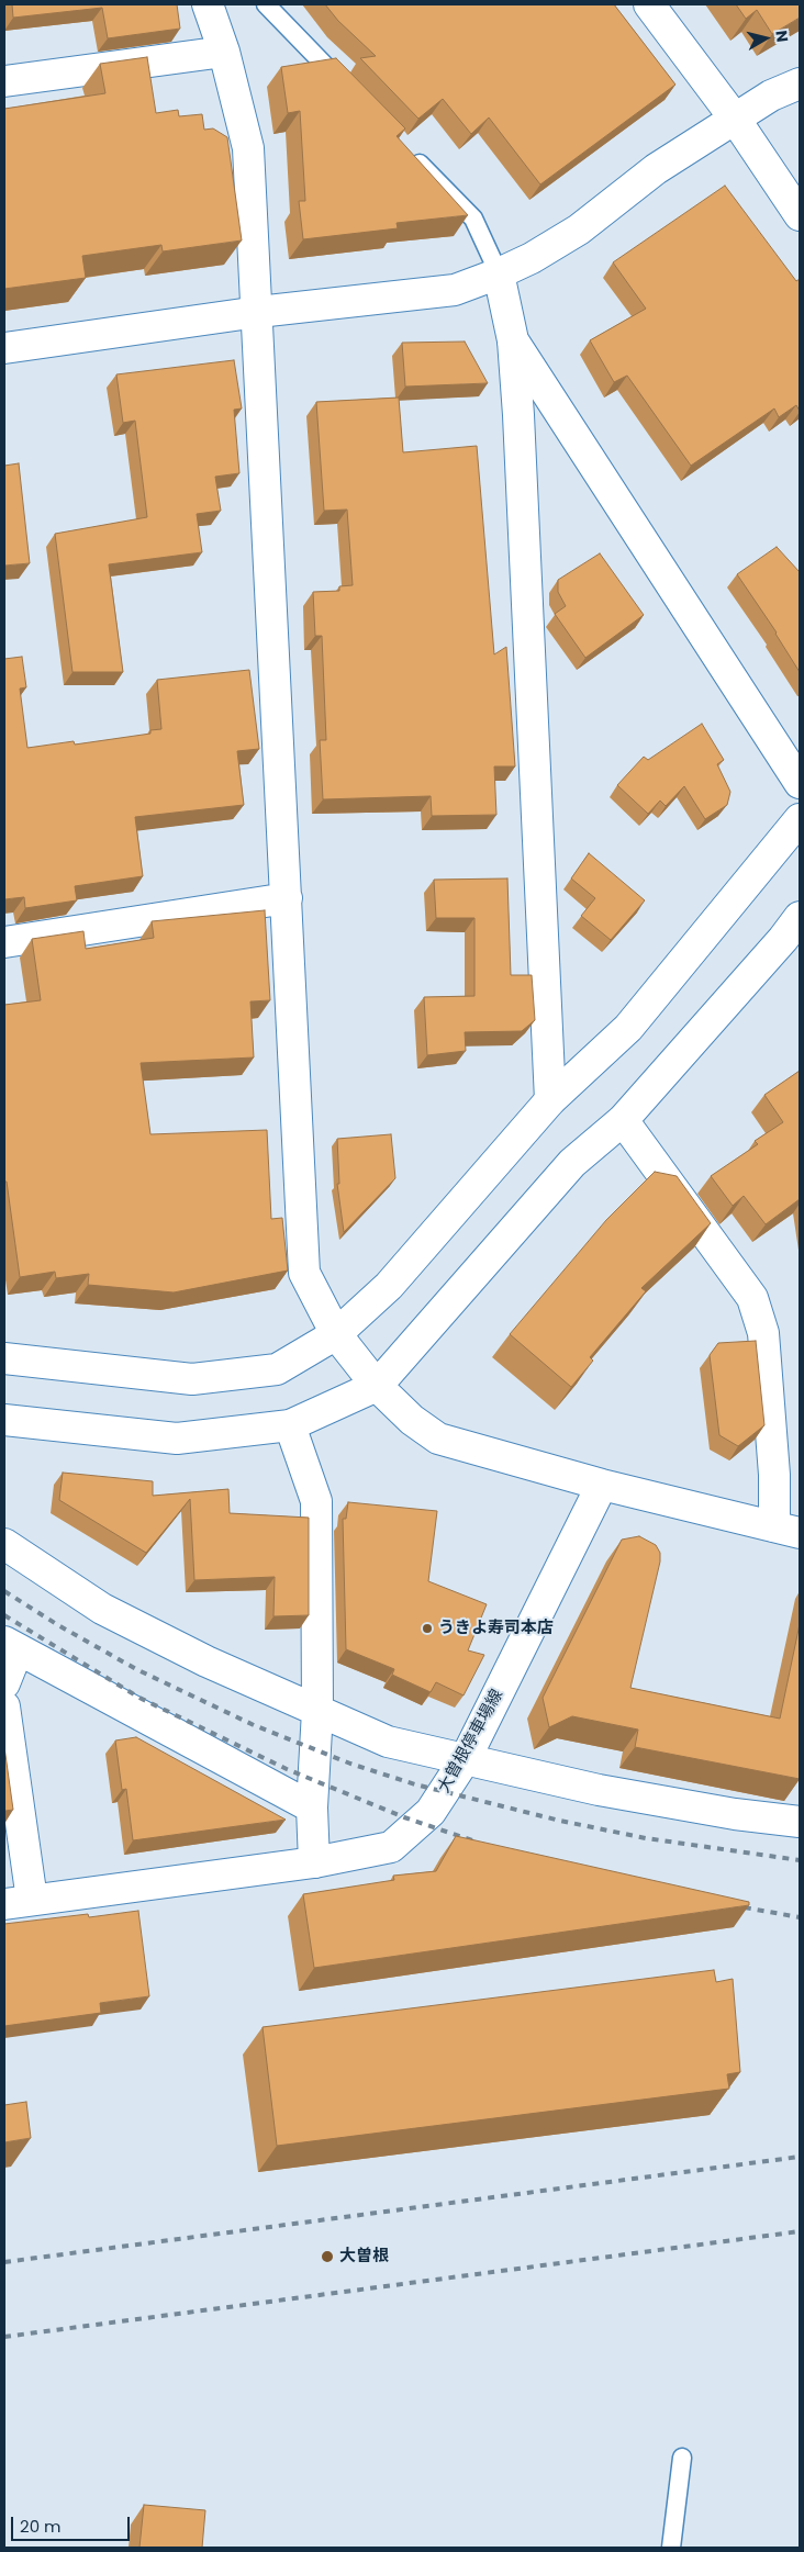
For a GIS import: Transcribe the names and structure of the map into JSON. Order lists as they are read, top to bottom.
{
  "streets": {
    "street": ["大曽根停車場線"]
  },
  "places": ["うきよ寿司本店", "大曽根"],
  "scale_bar": "20 m",
  "north": "right"
}
